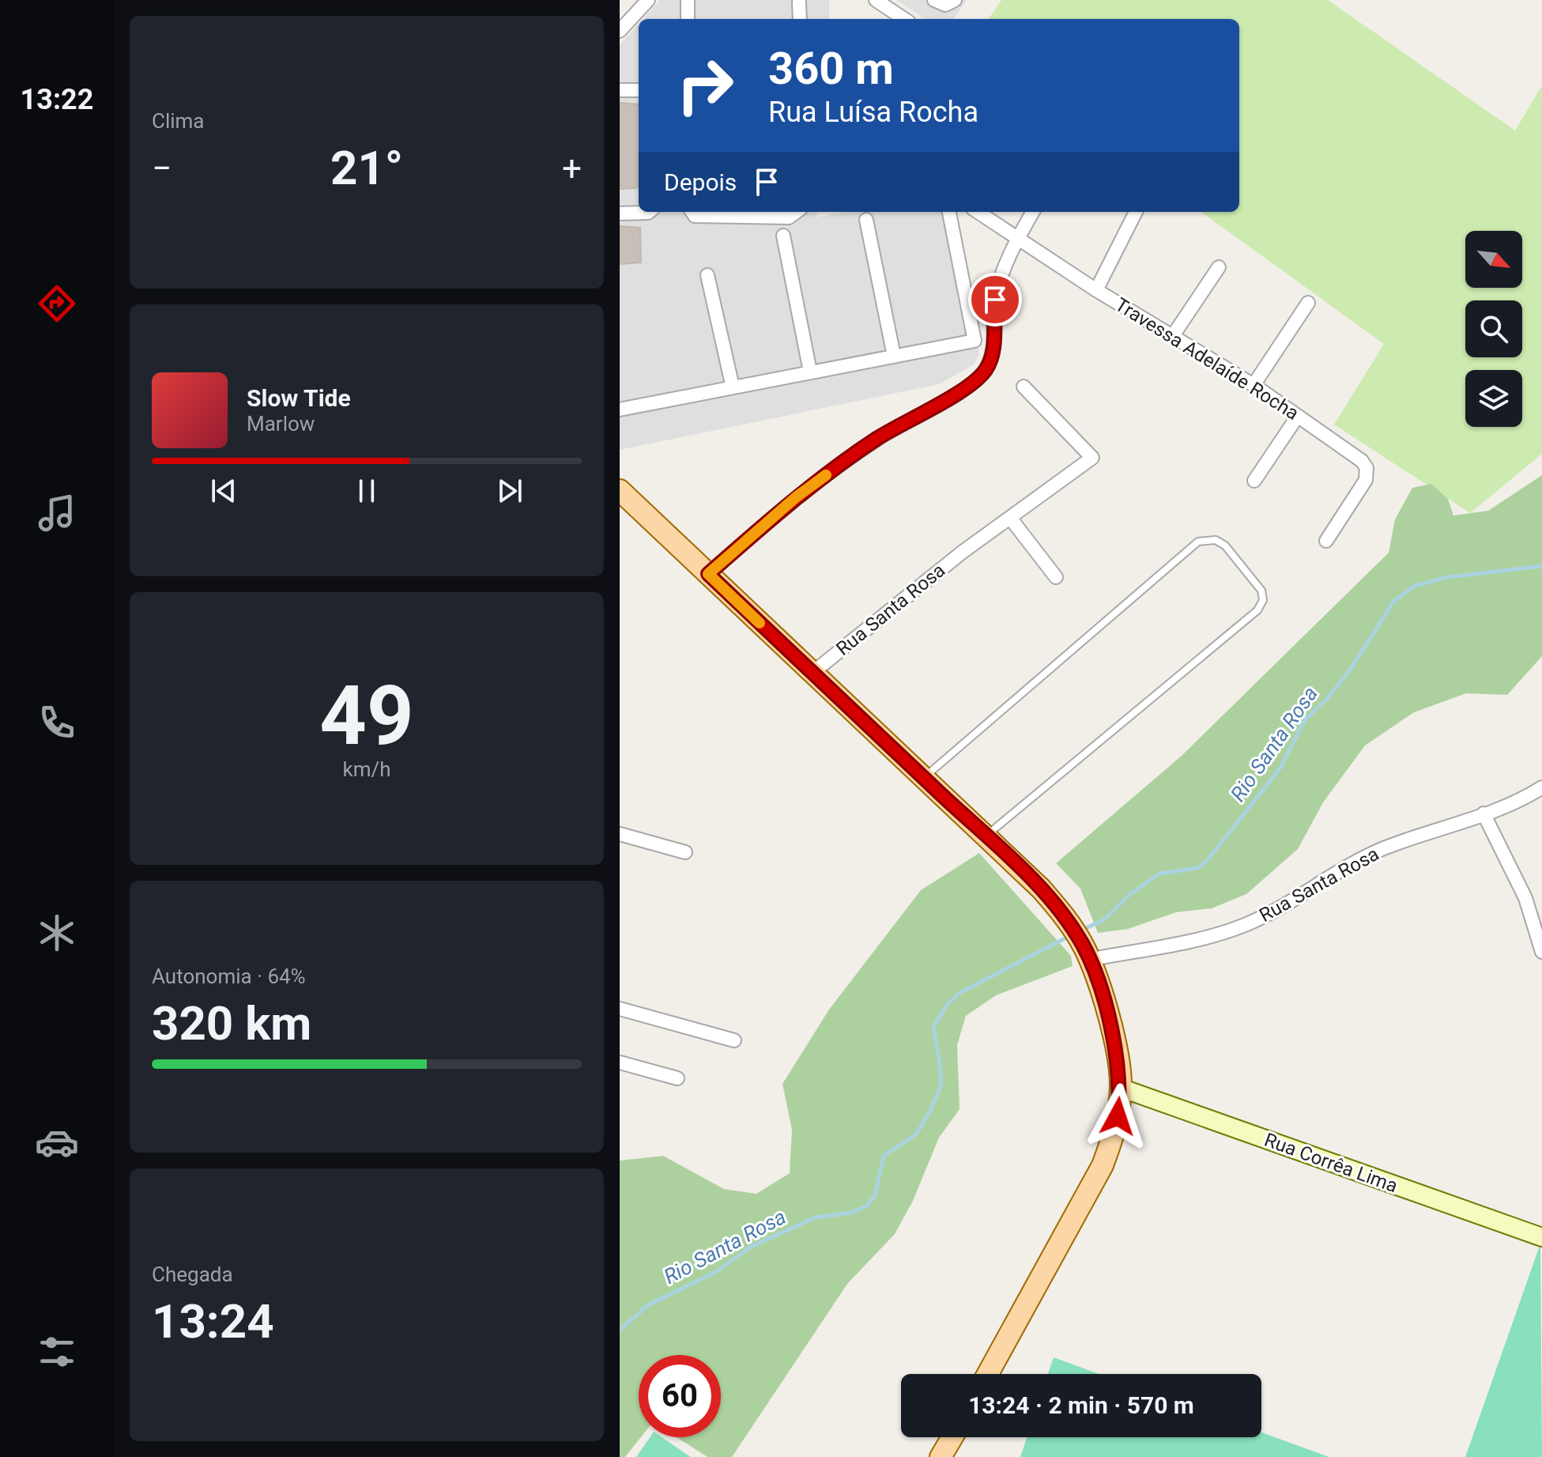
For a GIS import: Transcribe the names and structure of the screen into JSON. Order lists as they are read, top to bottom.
{
  "streets": {
    "street": ["Travessa Adelaíde Rocha", "Rua Santa Rosa", "Rua Corrêa Lima"]
  },
  "water": ["Rio Santa Rosa"],
  "north": "bottom right",
  "page": {
    "tabs": "13:22",
    "tile": [
      "Clima",
      ["49", "km/h"],
      ["Autonomia · 64%", "320 km"],
      ["Chegada", "13:24"]
    ],
    "turn": ["360 m", "Rua Luísa Rocha"],
    "heat": ["−", "21°", "+"],
    "then": "Depois",
    "song": ["Slow Tide", "Marlow"],
    "limit": "60",
    "trip": "13:24 · 2 min · 570 m"
  }
}
